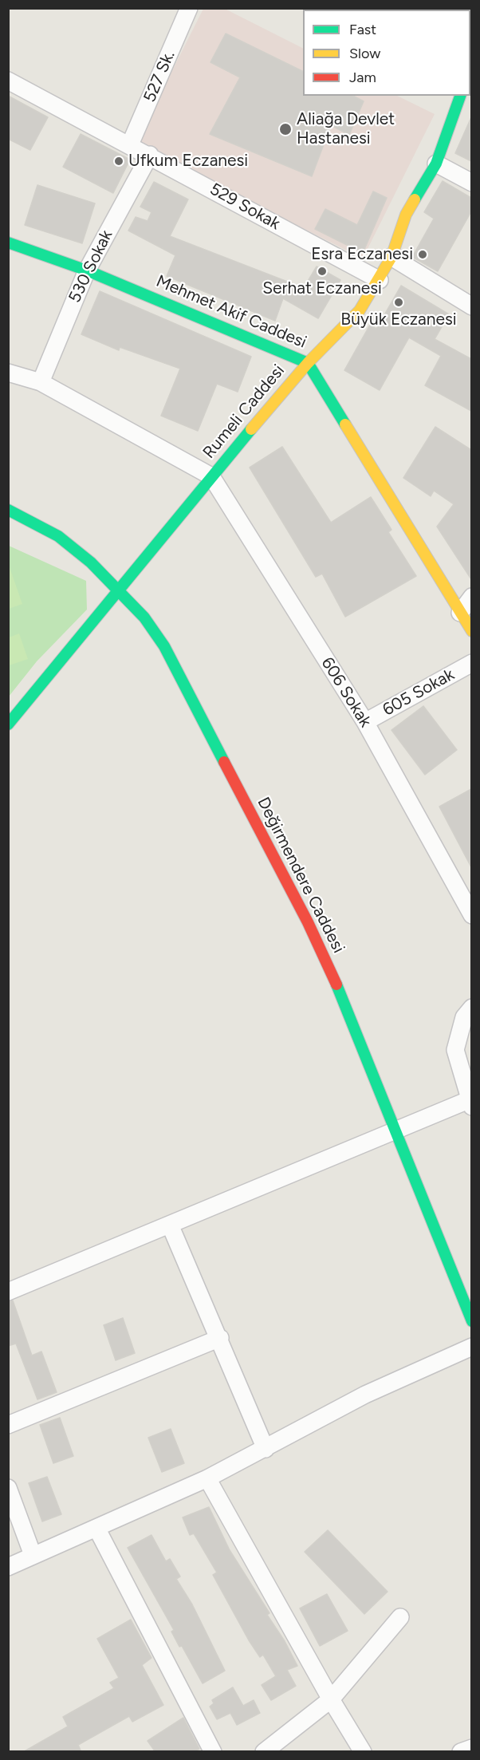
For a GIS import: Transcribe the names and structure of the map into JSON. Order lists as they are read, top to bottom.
{
  "streets": {
    "street": [
      "527 Sk.",
      "529 Sokak",
      "530 Sokak",
      "Mehmet Akif Caddesi",
      "Rumeli Caddesi",
      "606 Sokak",
      "605 Sokak",
      "Değirmendere Caddesi"
    ]
  },
  "crossings": [
    ["527 Sk.", "529 Sokak"],
    ["529 Sokak", "530 Sokak"],
    ["529 Sokak", "Rumeli Caddesi"],
    ["530 Sokak", "Mehmet Akif Caddesi"],
    ["Mehmet Akif Caddesi", "Rumeli Caddesi"],
    ["Rumeli Caddesi", "606 Sokak"],
    ["Rumeli Caddesi", "Değirmendere Caddesi"],
    ["606 Sokak", "605 Sokak"]
  ],
  "places": [
    "Aliağa Devlet Hastanesi",
    "Ufkum Eczanesi",
    "Esra Eczanesi",
    "Serhat Eczanesi",
    "Büyük Eczanesi"
  ],
  "legend": ["Fast", "Slow", "Jam"]
}
